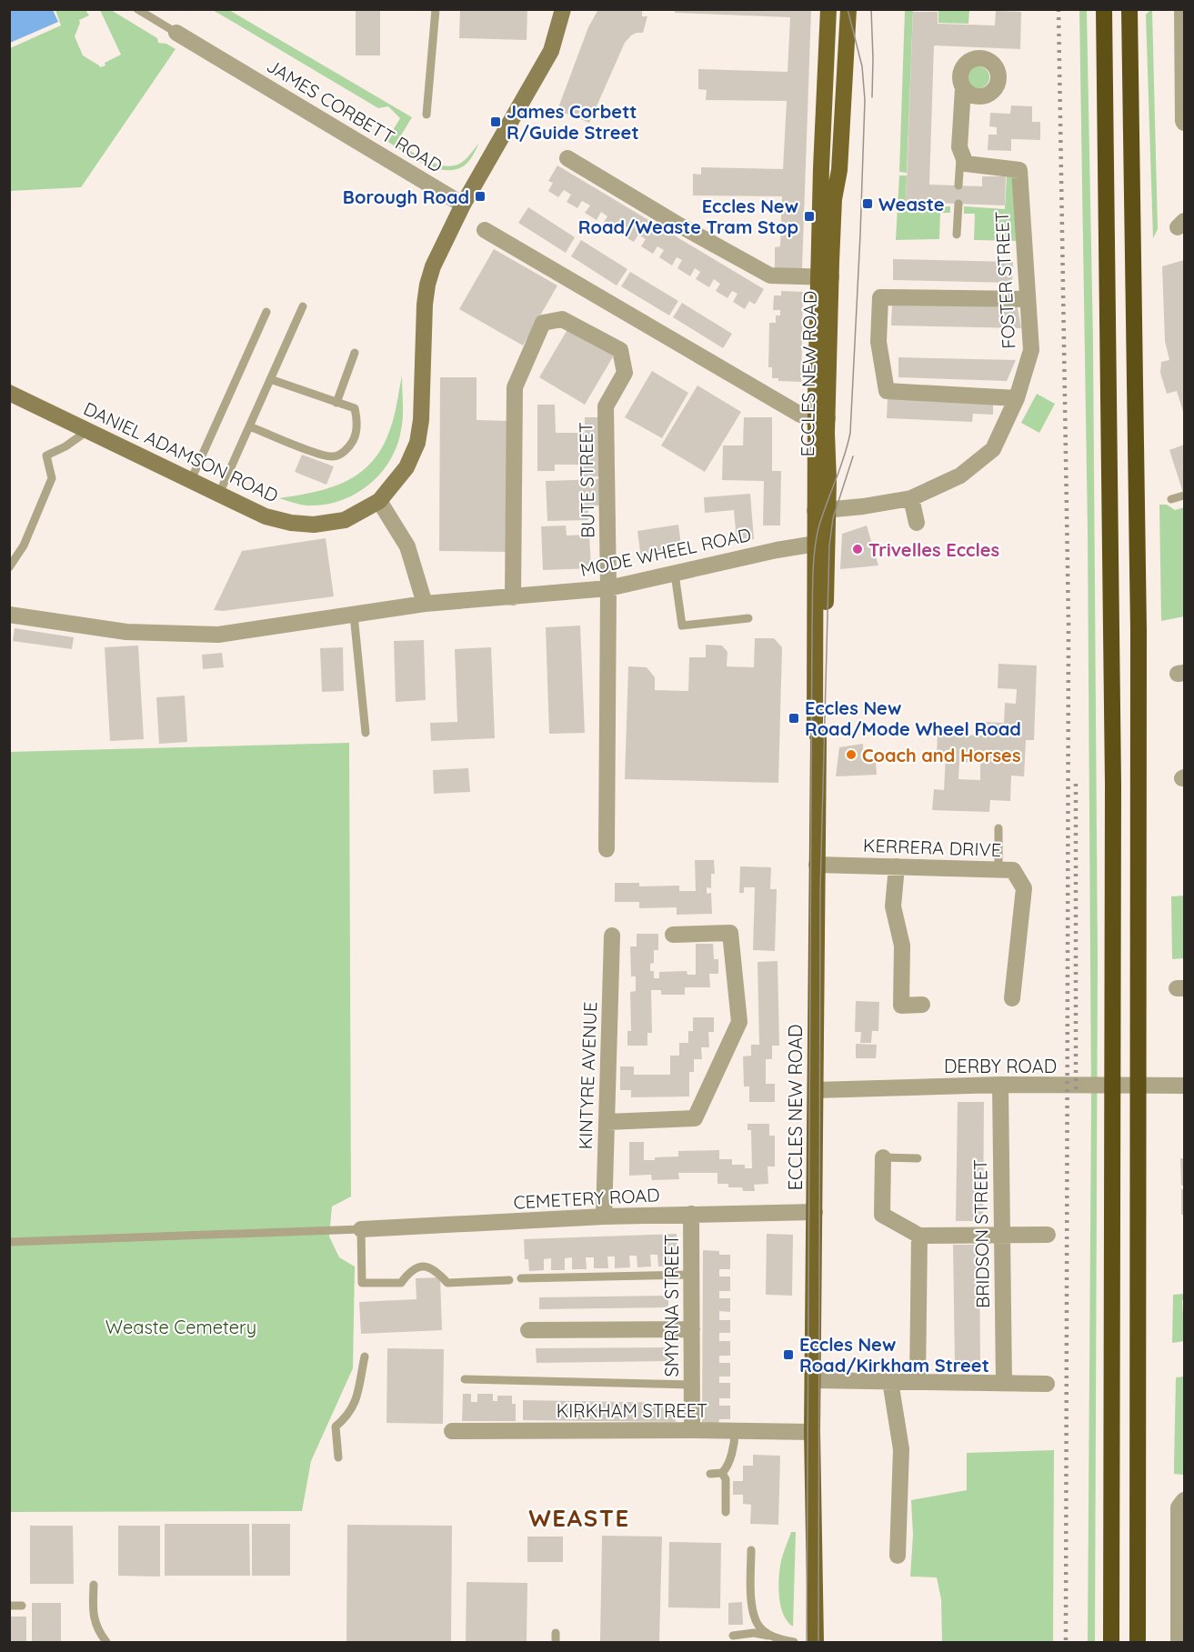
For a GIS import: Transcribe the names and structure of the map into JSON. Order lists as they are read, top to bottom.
{
  "streets": {
    "main road": ["ECCLES NEW ROAD"],
    "street": [
      "JAMES CORBETT ROAD",
      "FOSTER STREET",
      "DANIEL ADAMSON ROAD",
      "BUTE STREET",
      "MODE WHEEL ROAD",
      "KERRERA DRIVE",
      "DERBY ROAD",
      "KINTYRE AVENUE",
      "CEMETERY ROAD",
      "BRIDSON STREET",
      "SMYRNA STREET",
      "KIRKHAM STREET"
    ]
  },
  "crossings": [
    ["JAMES CORBETT ROAD", "DANIEL ADAMSON ROAD"],
    ["FOSTER STREET", "ECCLES NEW ROAD"],
    ["ECCLES NEW ROAD", "MODE WHEEL ROAD"],
    ["ECCLES NEW ROAD", "KERRERA DRIVE"],
    ["ECCLES NEW ROAD", "DERBY ROAD"],
    ["ECCLES NEW ROAD", "CEMETERY ROAD"],
    ["ECCLES NEW ROAD", "KIRKHAM STREET"],
    ["BUTE STREET", "MODE WHEEL ROAD"],
    ["DERBY ROAD", "BRIDSON STREET"],
    ["KINTYRE AVENUE", "CEMETERY ROAD"],
    ["CEMETERY ROAD", "SMYRNA STREET"],
    ["SMYRNA STREET", "KIRKHAM STREET"]
  ],
  "districts": ["WEASTE"],
  "parks": ["Weaste Cemetery"],
  "places": {
    "transit": [
      "James Corbett R/Guide Street",
      "Borough Road",
      "Weaste",
      "Eccles New Road/Weaste Tram Stop",
      "Eccles New Road/Mode Wheel Road",
      "Eccles New Road/Kirkham Street"
    ],
    "other": ["Trivelles Eccles", "Coach and Horses"]
  }
}
